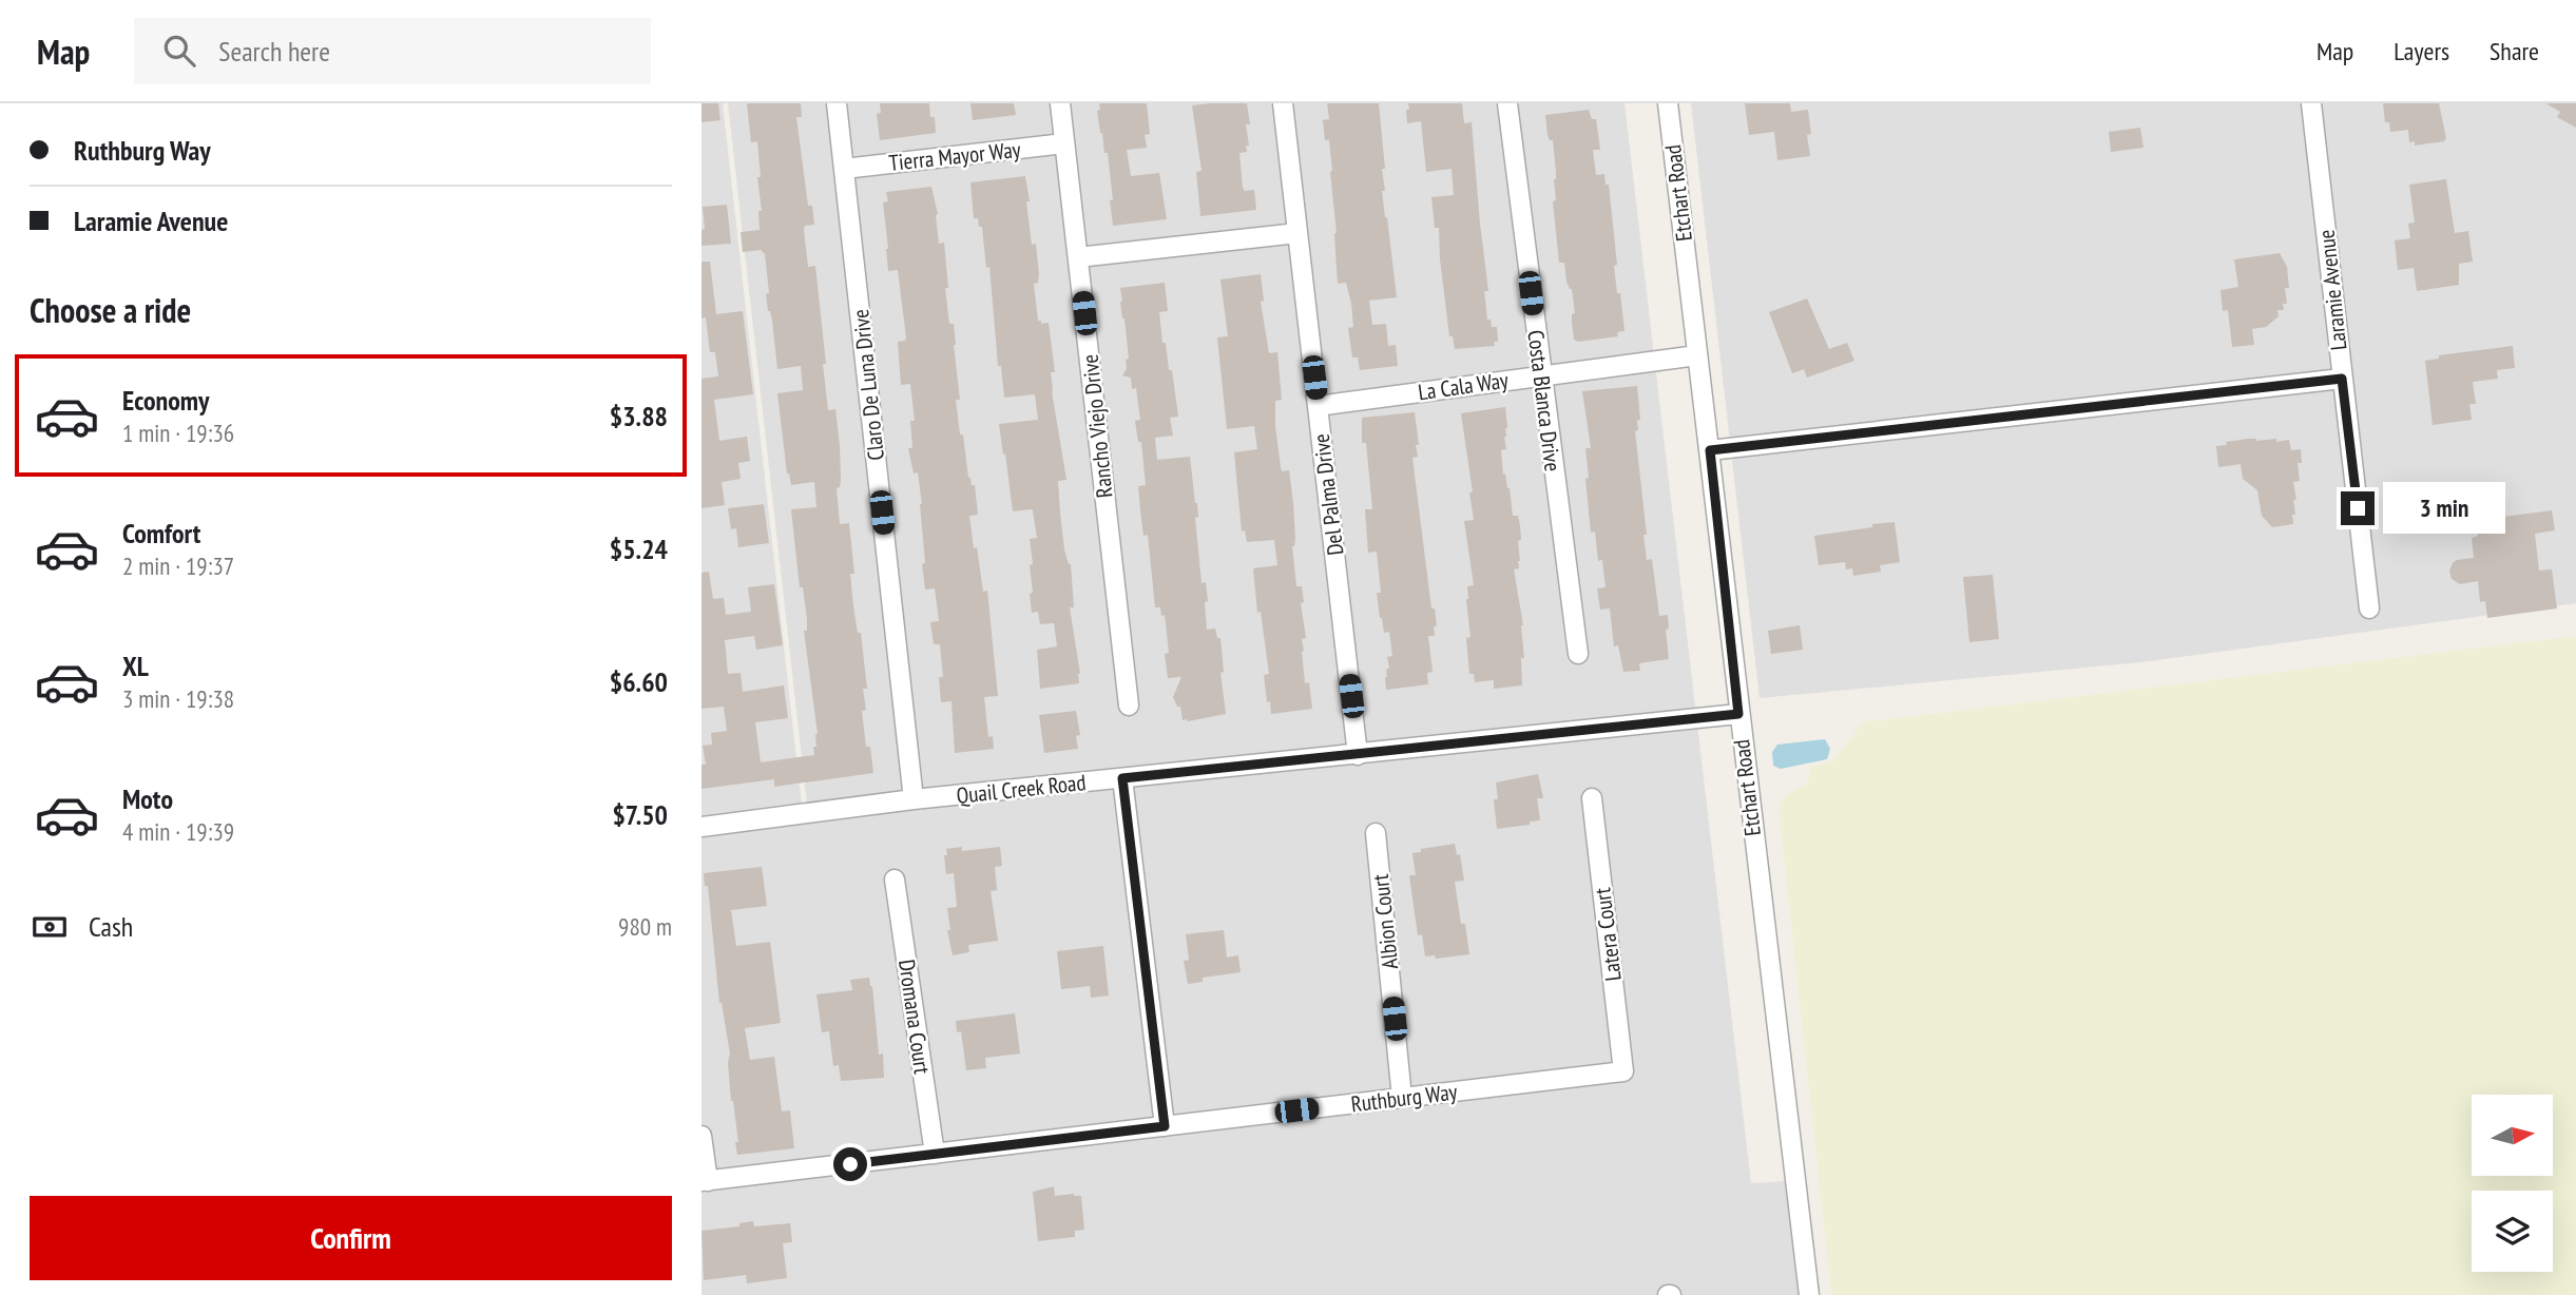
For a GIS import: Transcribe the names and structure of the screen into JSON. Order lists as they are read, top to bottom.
{
  "streets": {
    "street": [
      "Tierra Mayor Way",
      "Etchart Road",
      "Laramie Avenue",
      "Claro De Luna Drive",
      "La Cala Way",
      "Costa Blanca Drive",
      "Rancho Viejo Drive",
      "Del Palma Drive",
      "Quail Creek Road",
      "Albion Court",
      "Latera Court",
      "Dromana Court",
      "Ruthburg Way"
    ]
  },
  "crossings": [
    ["Tierra Mayor Way", "Claro De Luna Drive"],
    ["Tierra Mayor Way", "Rancho Viejo Drive"],
    ["Etchart Road", "La Cala Way"],
    ["Etchart Road", "Quail Creek Road"],
    ["Claro De Luna Drive", "Quail Creek Road"],
    ["La Cala Way", "Costa Blanca Drive"],
    ["La Cala Way", "Del Palma Drive"],
    ["Del Palma Drive", "Quail Creek Road"],
    ["Albion Court", "Ruthburg Way"],
    ["Latera Court", "Ruthburg Way"],
    ["Dromana Court", "Ruthburg Way"]
  ],
  "north": "right",
  "page": {
    "header": "Map",
    "search": "Search here",
    "nav": ["Map", "Layers", "Share"],
    "banner": ["Ruthburg Way", "Laramie Avenue"],
    "heading": "Choose a ride",
    "list": [
      {
        "name": "Economy",
        "note": "1 min · 19:36",
        "value": "$3.88"
      },
      {
        "name": "Comfort",
        "note": "2 min · 19:37",
        "value": "$5.24"
      },
      {
        "name": "XL",
        "note": "3 min · 19:38",
        "value": "$6.60"
      },
      {
        "name": "Moto",
        "note": "4 min · 19:39",
        "value": "$7.50"
      }
    ],
    "bubble": "3 min",
    "pay": ["Cash", "980 m"],
    "buttons": "Confirm"
  }
}
